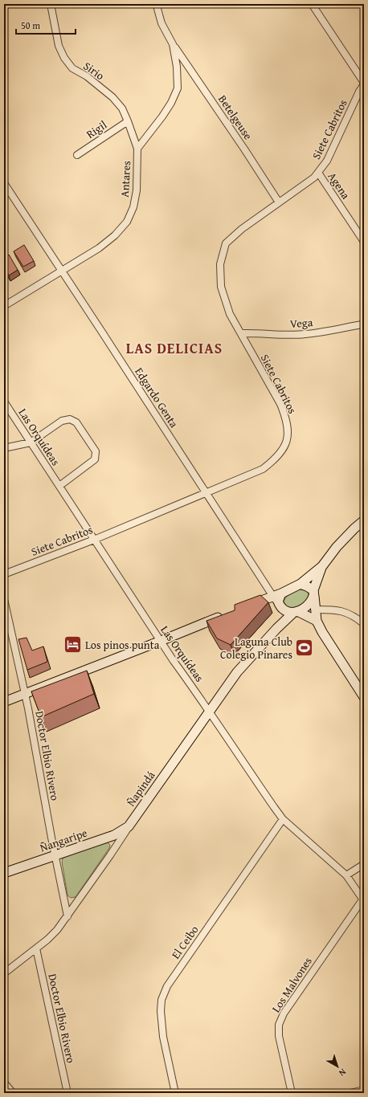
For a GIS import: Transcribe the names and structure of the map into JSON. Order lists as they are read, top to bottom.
{
  "streets": {
    "street": [
      "Sirio",
      "Betelgeuse",
      "Rigil",
      "Siete Cabritos",
      "Antares",
      "Agena",
      "Vega",
      "Edgardo Genta",
      "Las Orquídeas",
      "Doctor Elbio Rivero",
      "Ñapindá",
      "Ñangaripe",
      "El Ceibo",
      "Los Malvones"
    ]
  },
  "crossings": [
    ["Sirio", "Rigil"],
    ["Sirio", "Antares"],
    ["Betelgeuse", "Siete Cabritos"],
    ["Betelgeuse", "Antares"],
    ["Siete Cabritos", "Agena"],
    ["Siete Cabritos", "Vega"],
    ["Siete Cabritos", "Edgardo Genta"],
    ["Siete Cabritos", "Las Orquídeas"],
    ["Antares", "Edgardo Genta"],
    ["Edgardo Genta", "Ñapindá"],
    ["Las Orquídeas", "Ñapindá"],
    ["Las Orquídeas", "El Ceibo"],
    ["Las Orquídeas", "Los Malvones"],
    ["Doctor Elbio Rivero", "Ñapindá"],
    ["Doctor Elbio Rivero", "Ñangaripe"],
    ["Ñapindá", "Ñangaripe"]
  ],
  "districts": ["LAS DELICIAS"],
  "places": {
    "hotel": ["Los pinos punta"],
    "sports": ["Laguna Club Colegio Pinares"]
  },
  "scale_bar": "50 m",
  "north": "bottom right"
}
